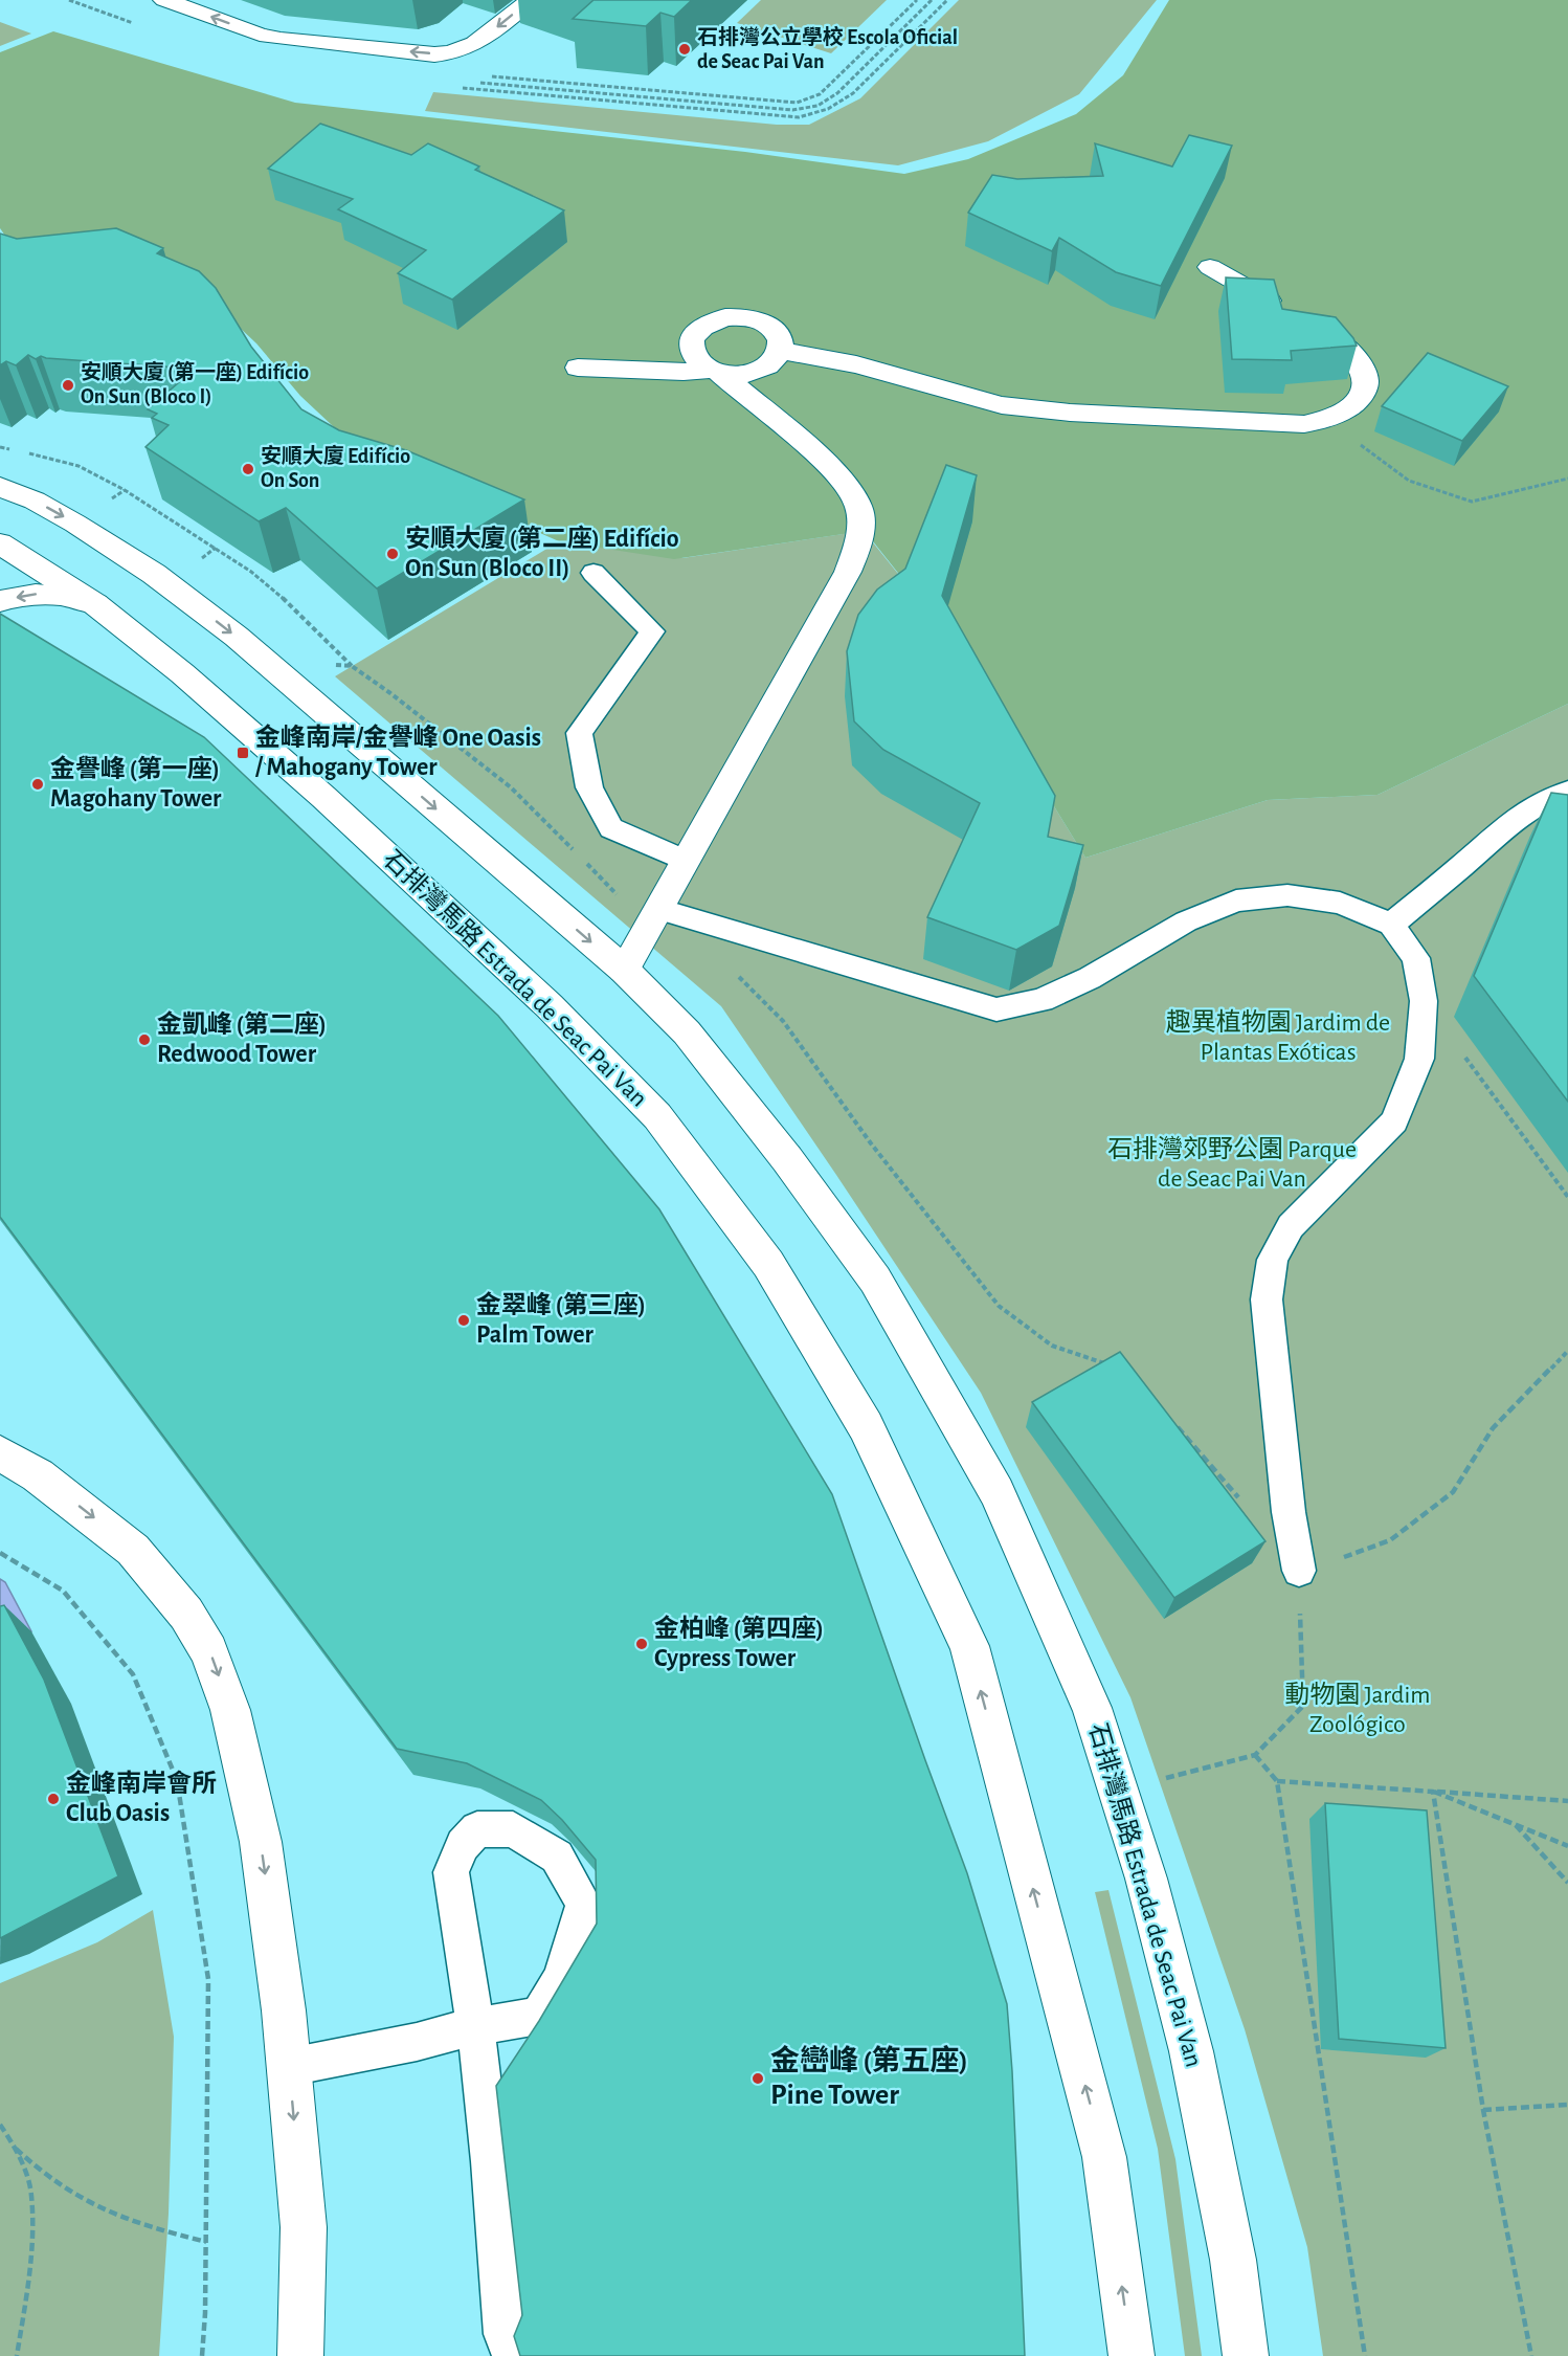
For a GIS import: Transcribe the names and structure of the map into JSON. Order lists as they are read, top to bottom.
{
  "streets": {
    "main road": ["石排灣馬路 Estrada de Seac Pai Van"]
  },
  "parks": ["趣異植物園 Jardim de Plantas Exóticas", "石排灣郊野公園 Parque de Seac Pai Van", "動物園 Jardim Zoológico"],
  "places": {
    "other": [
      "石排灣公立學校 Escola Oficial de Seac Pai Van",
      "安順大廈 (第一座) Edifício On Sun (Bloco I)",
      "安順大廈 Edifício On Son",
      "安順大廈 (第二座) Edifício On Sun (Bloco II)",
      "金譽峰 (第一座) Magohany Tower",
      "金凱峰 (第二座) Redwood Tower",
      "金翠峰 (第三座) Palm Tower",
      "金柏峰 (第四座) Cypress Tower",
      "金峰南岸會所 Club Oasis",
      "金巒峰 (第五座) Pine Tower"
    ],
    "transit": ["金峰南岸/金譽峰 One Oasis / Mahogany Tower"]
  }
}
